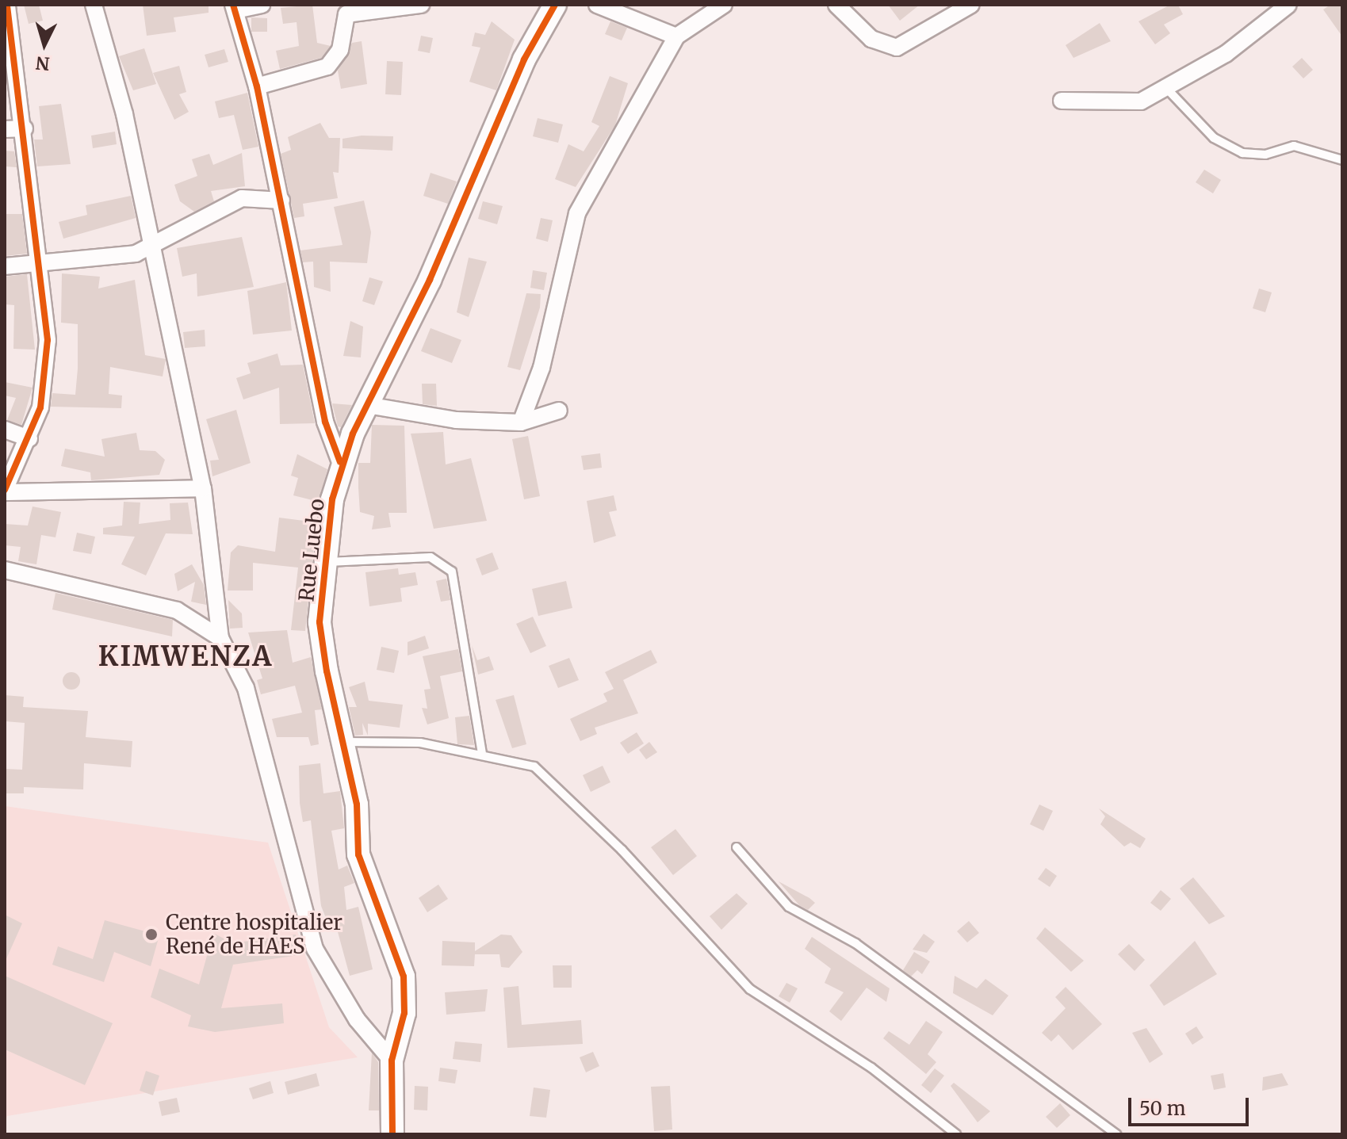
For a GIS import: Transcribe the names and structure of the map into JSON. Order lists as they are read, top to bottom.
{
  "streets": {
    "street": ["Rue Luebo"]
  },
  "districts": ["KIMWENZA"],
  "places": ["Centre hospitalier René de HAES"],
  "scale_bar": "50 m",
  "north": "bottom"
}
